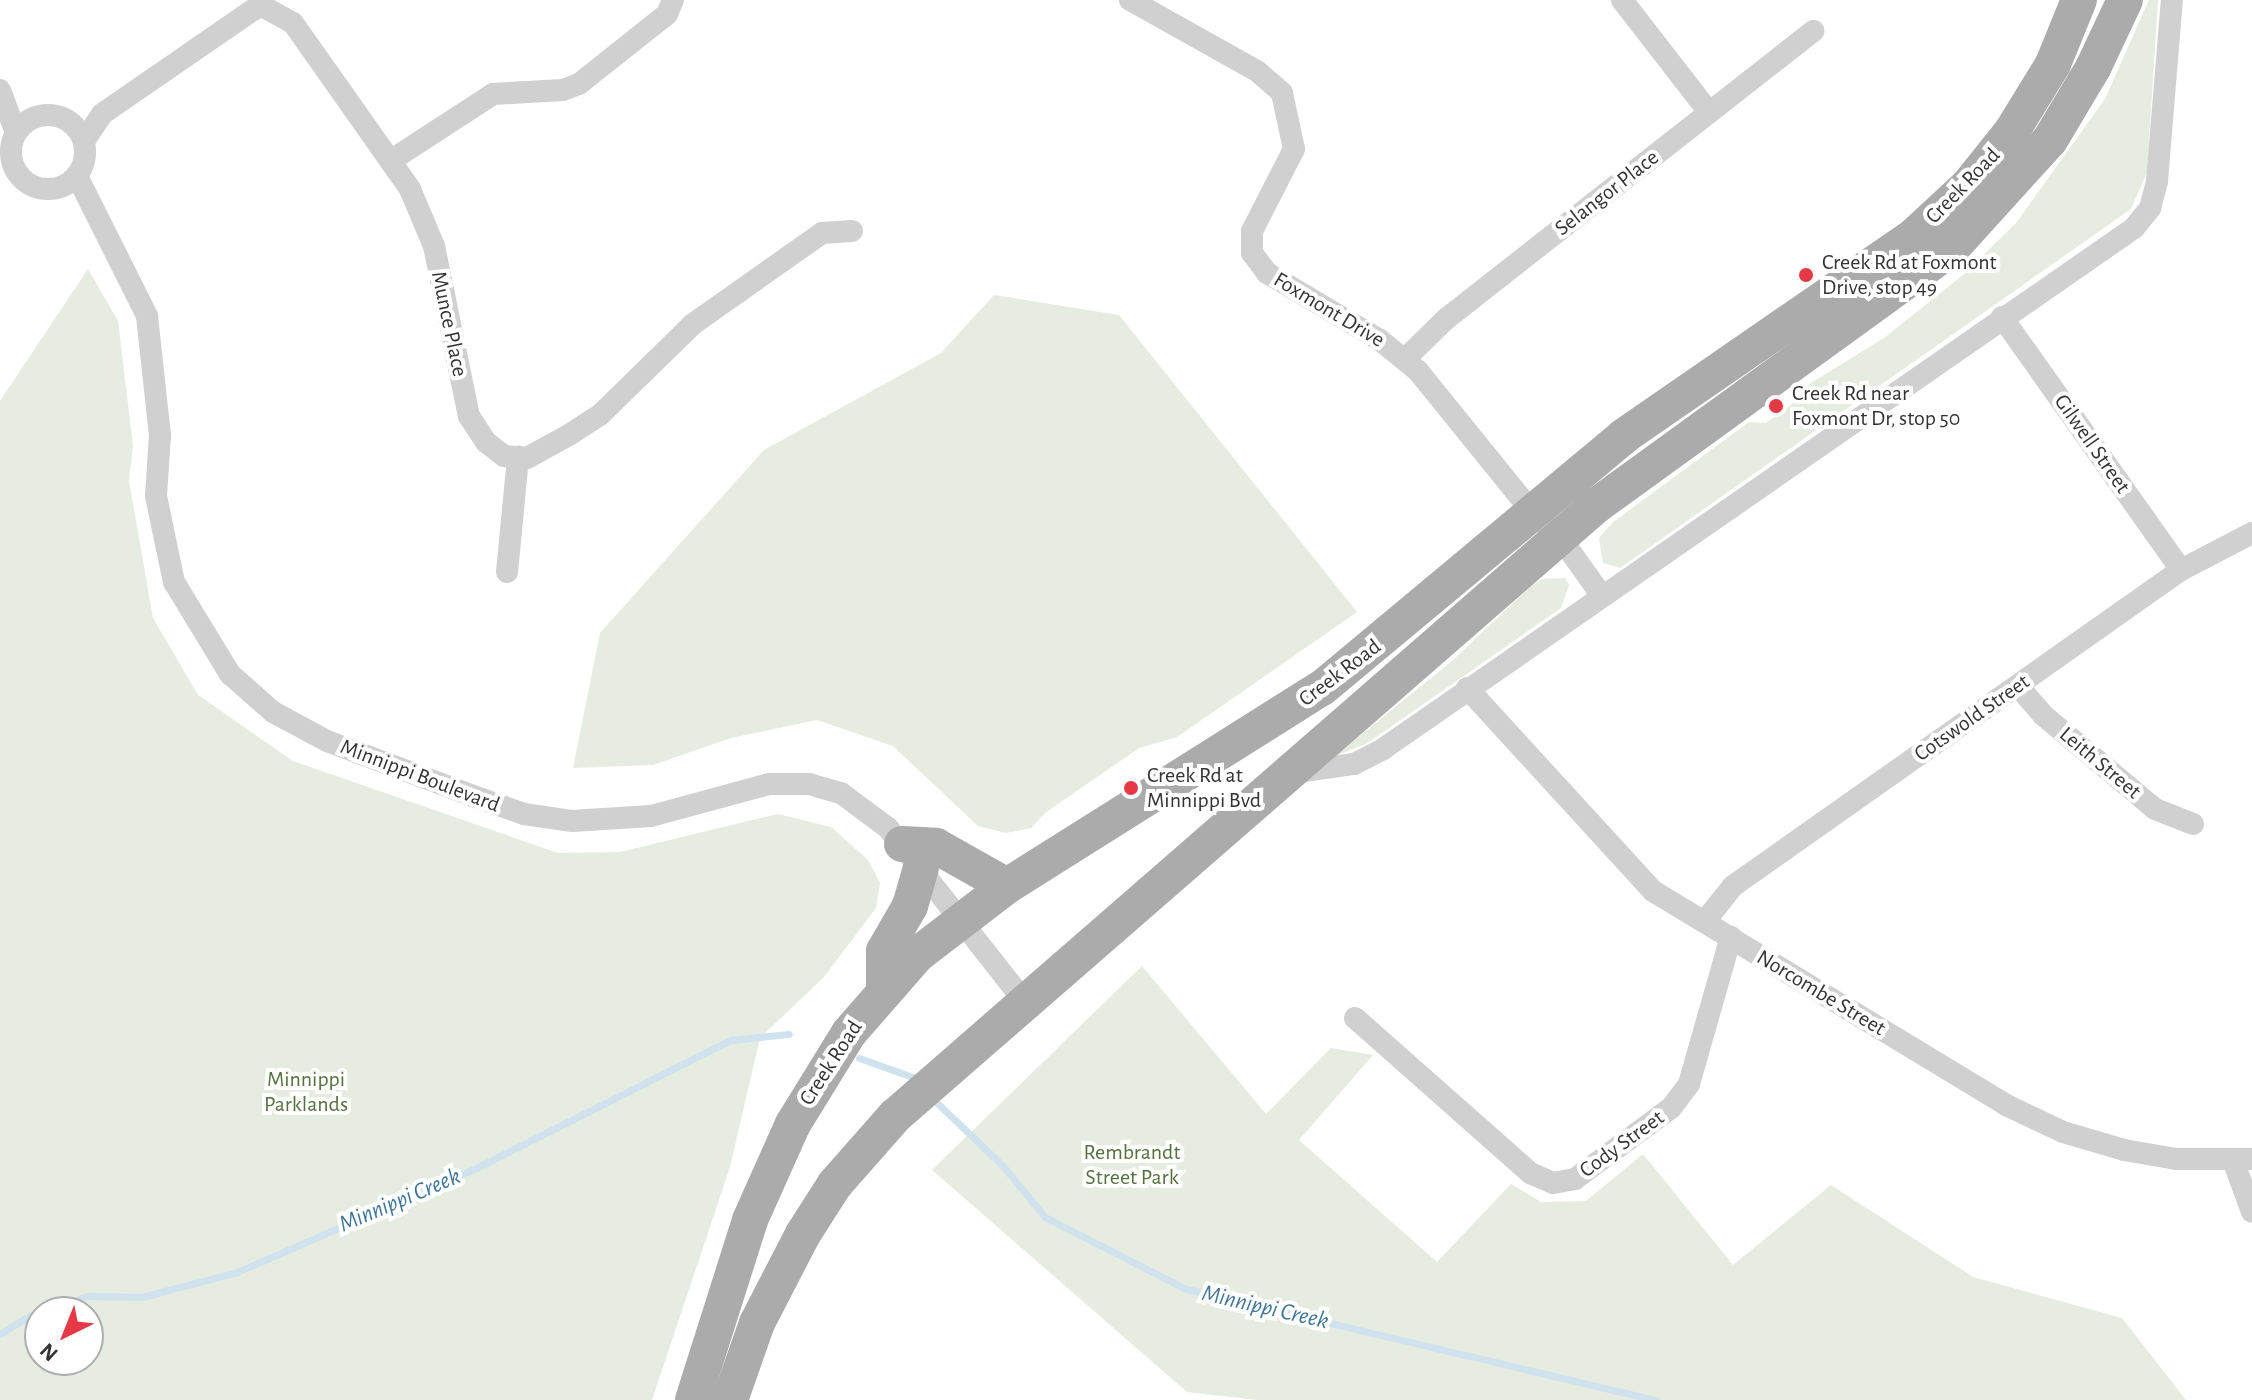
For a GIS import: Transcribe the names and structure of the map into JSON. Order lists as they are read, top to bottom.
{
  "streets": {
    "main road": ["Creek Road"],
    "street": [
      "Selangor Place",
      "Foxmont Drive",
      "Munce Place",
      "Gilwell Street",
      "Cotswold Street",
      "Leith Street",
      "Minnippi Boulevard",
      "Norcombe Street",
      "Cody Street"
    ]
  },
  "crossings": [
    ["Creek Road", "Foxmont Drive"],
    ["Creek Road", "Minnippi Boulevard"],
    ["Selangor Place", "Foxmont Drive"],
    ["Munce Place", "Minnippi Boulevard"],
    ["Gilwell Street", "Cotswold Street"],
    ["Cotswold Street", "Leith Street"],
    ["Cotswold Street", "Norcombe Street"],
    ["Norcombe Street", "Cody Street"]
  ],
  "water": ["Minnippi Creek"],
  "parks": ["Minnippi Parklands", "Rembrandt Street Park"],
  "places": ["Creek Rd at Foxmont Drive, stop 49", "Creek Rd near Foxmont Dr, stop 50", "Creek Rd at Minnippi Bvd"],
  "north": "bottom left"
}
